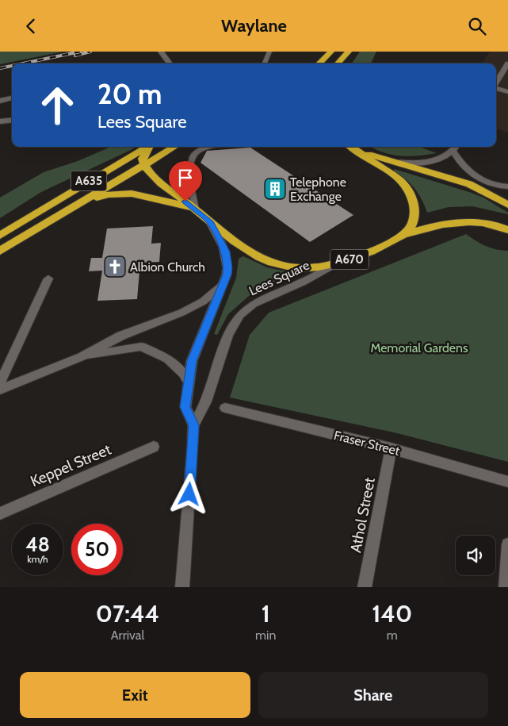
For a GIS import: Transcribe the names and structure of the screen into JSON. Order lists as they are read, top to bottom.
{
  "streets": {
    "highway": ["A635", "A670"],
    "street": [
      "Lees Square",
      "Fraser Street",
      "Keppel Street",
      "Athol Street"
    ]
  },
  "crossings": [
    ["A635", "A670"],
    ["A670", "Lees Square"],
    ["Fraser Street", "Athol Street"]
  ],
  "parks": ["Memorial Gardens"],
  "places": {
    "building": ["Telephone Exchange"],
    "church": ["Albion Church"]
  },
  "page": {
    "header": "Waylane",
    "turn": ["20 m", "Lees Square"],
    "speed": "48 km/h",
    "limit": "50",
    "eta": [
      "07:44",
      "Arrival",
      "1",
      "min",
      "140",
      "m"
    ],
    "buttons": ["Exit", "Share"]
  }
}
